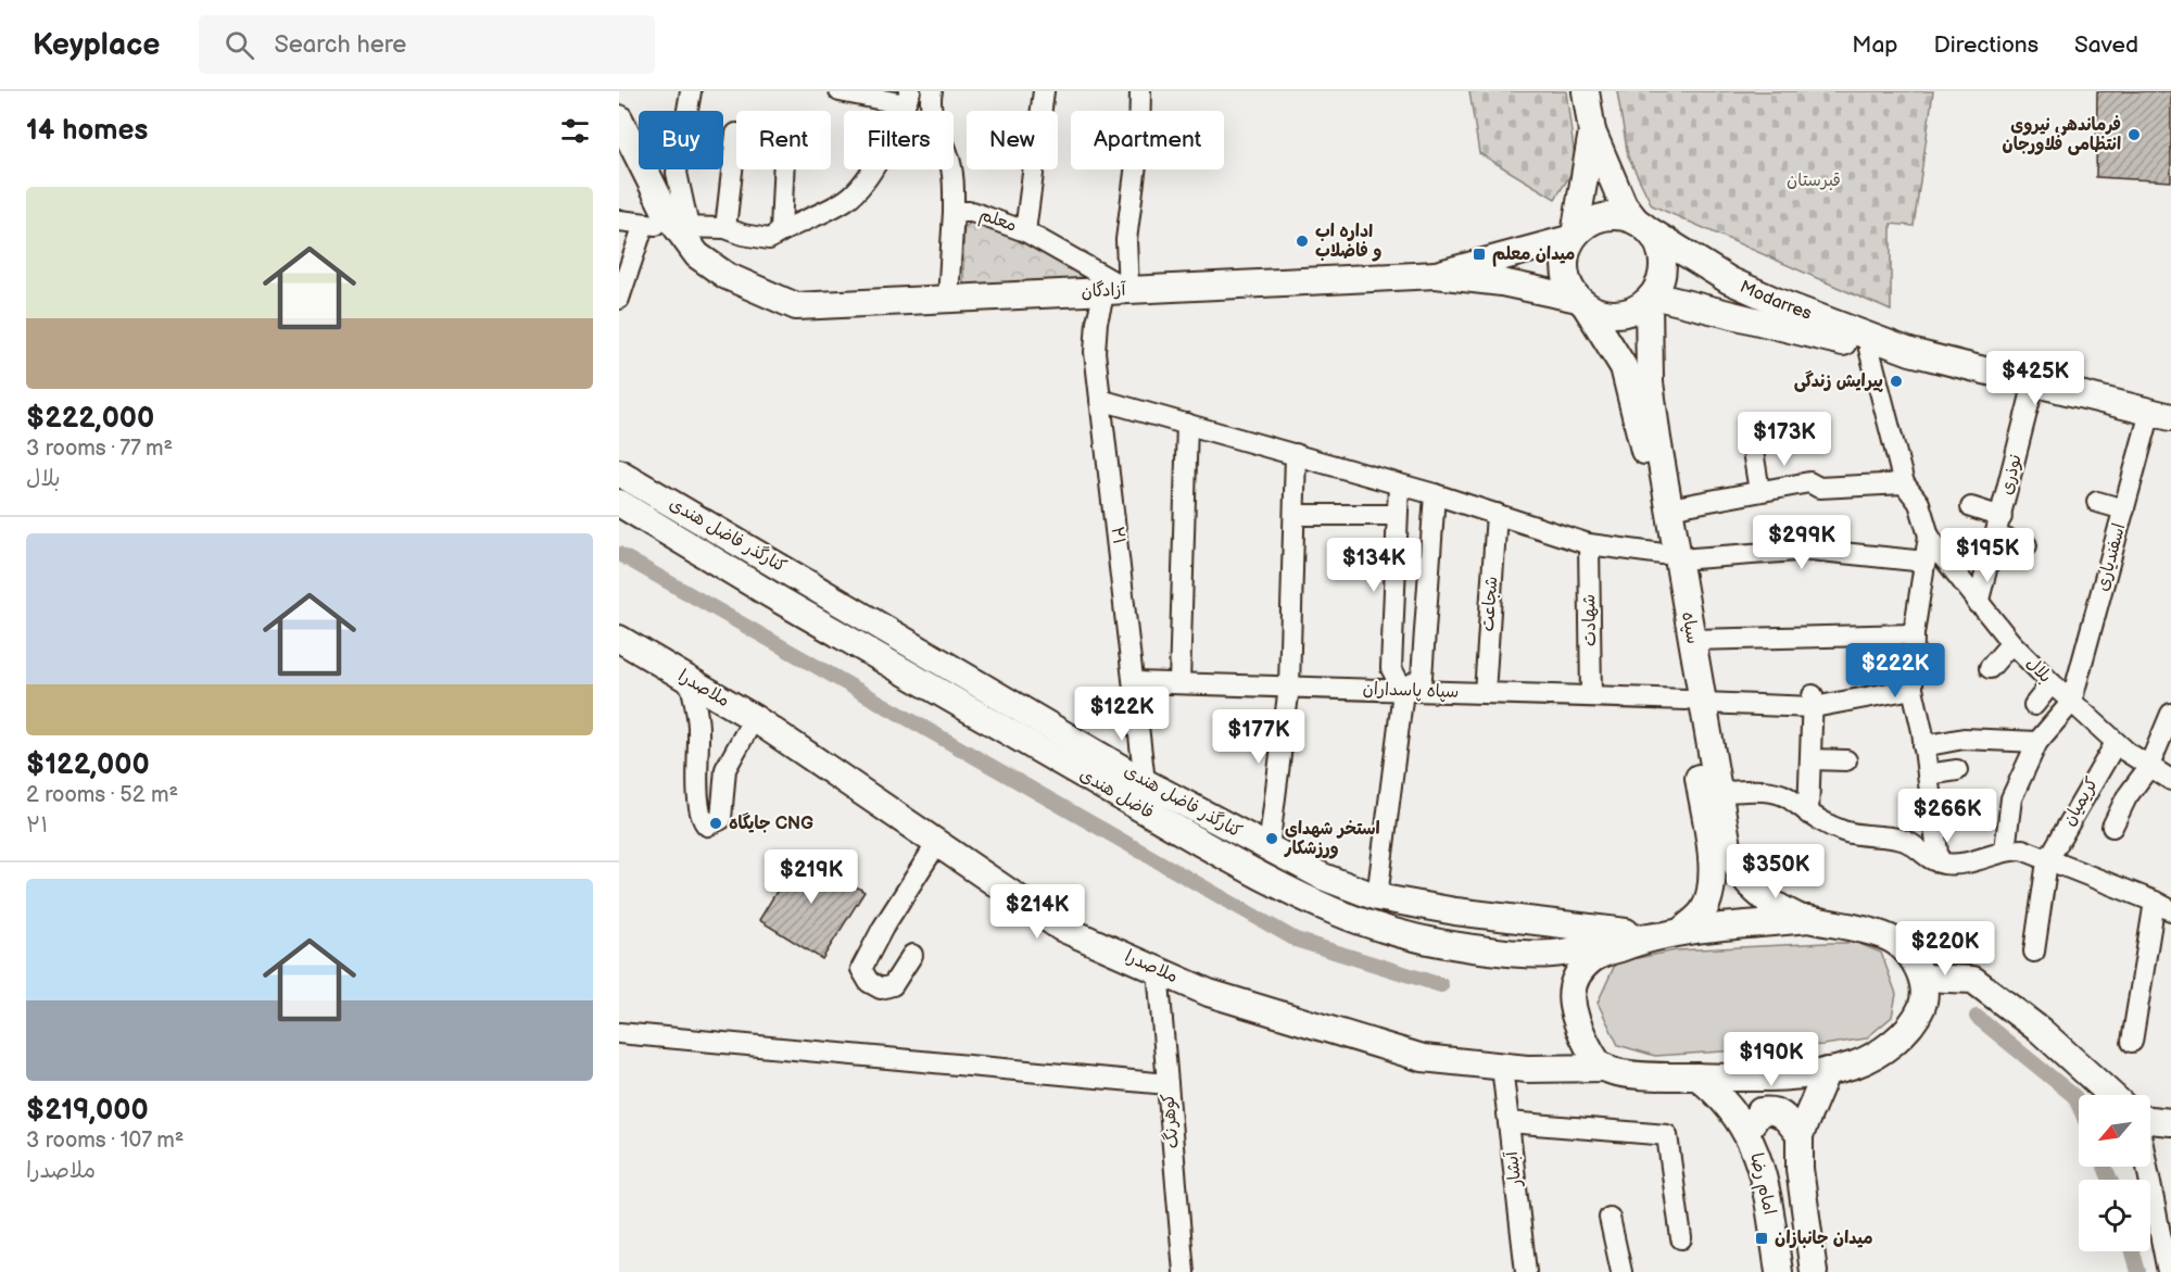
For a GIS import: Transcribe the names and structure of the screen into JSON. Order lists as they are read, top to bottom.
{
  "streets": {
    "main road": [
      "آزادگان",
      "Modarres",
      "کنارگذر فاضل هندی",
      "سپاه",
      "ملاصدرا",
      "فاضل هندی",
      "امام رضا"
    ],
    "street": [
      "معلم",
      "نوذری",
      "۲۱",
      "اسفندیاری",
      "شجاعت",
      "شهادت",
      "بلال",
      "سپاه پاسداران",
      "کریمیان",
      "کوهرنگ",
      "آبشار"
    ]
  },
  "crossings": [
    ["معلم", "آزادگان"],
    ["آزادگان", "۲۱"],
    ["Modarres", "نوذری"],
    ["Modarres", "اسفندیاری"],
    ["Modarres", "سپاه"],
    ["Modarres", "بلال"],
    ["نوذری", "بلال"],
    ["کنارگذر فاضل هندی", "۲۱"],
    ["کنارگذر فاضل هندی", "فاضل هندی"],
    ["۲۱", "سپاه پاسداران"],
    ["اسفندیاری", "بلال"],
    ["شجاعت", "سپاه پاسداران"],
    ["شهادت", "سپاه پاسداران"],
    ["سپاه", "سپاه پاسداران"],
    ["بلال", "سپاه پاسداران"],
    ["بلال", "کریمیان"],
    ["ملاصدرا", "کوهرنگ"],
    ["ملاصدرا", "آبشار"]
  ],
  "parks": ["قبرستان"],
  "places": {
    "other": [
      "فرماندهی نیروی انتظامی فلاورجان",
      "اداره اب و فاضلاب",
      "پیرایش زندگی",
      "جایگاه CNG",
      "استخر شهدای ورزشکار"
    ],
    "transit": ["میدان معلم", "میدان جانبازان"]
  },
  "north": "bottom left",
  "page": {
    "header": "Keyplace",
    "search": "Search here",
    "nav": ["Map", "Directions", "Saved"],
    "heading": "14 homes",
    "chip": [
      "Buy",
      "Rent",
      "Filters",
      "New",
      "Apartment"
    ],
    "list": [
      {
        "name": "$222,000",
        "note": "3 rooms · 77 m² · بلال"
      },
      {
        "name": "$122,000",
        "note": "2 rooms · 52 m² · ۲۱"
      },
      {
        "name": "$219,000",
        "note": "3 rooms · 107 m² · ملاصدرا"
      }
    ],
    "price": [
      "$425K",
      "$173K",
      "$299K",
      "$195K",
      "$134K",
      "$222K",
      "$122K",
      "$177K",
      "$266K",
      "$350K",
      "$219K",
      "$214K",
      "$220K",
      "$190K"
    ]
  }
}
